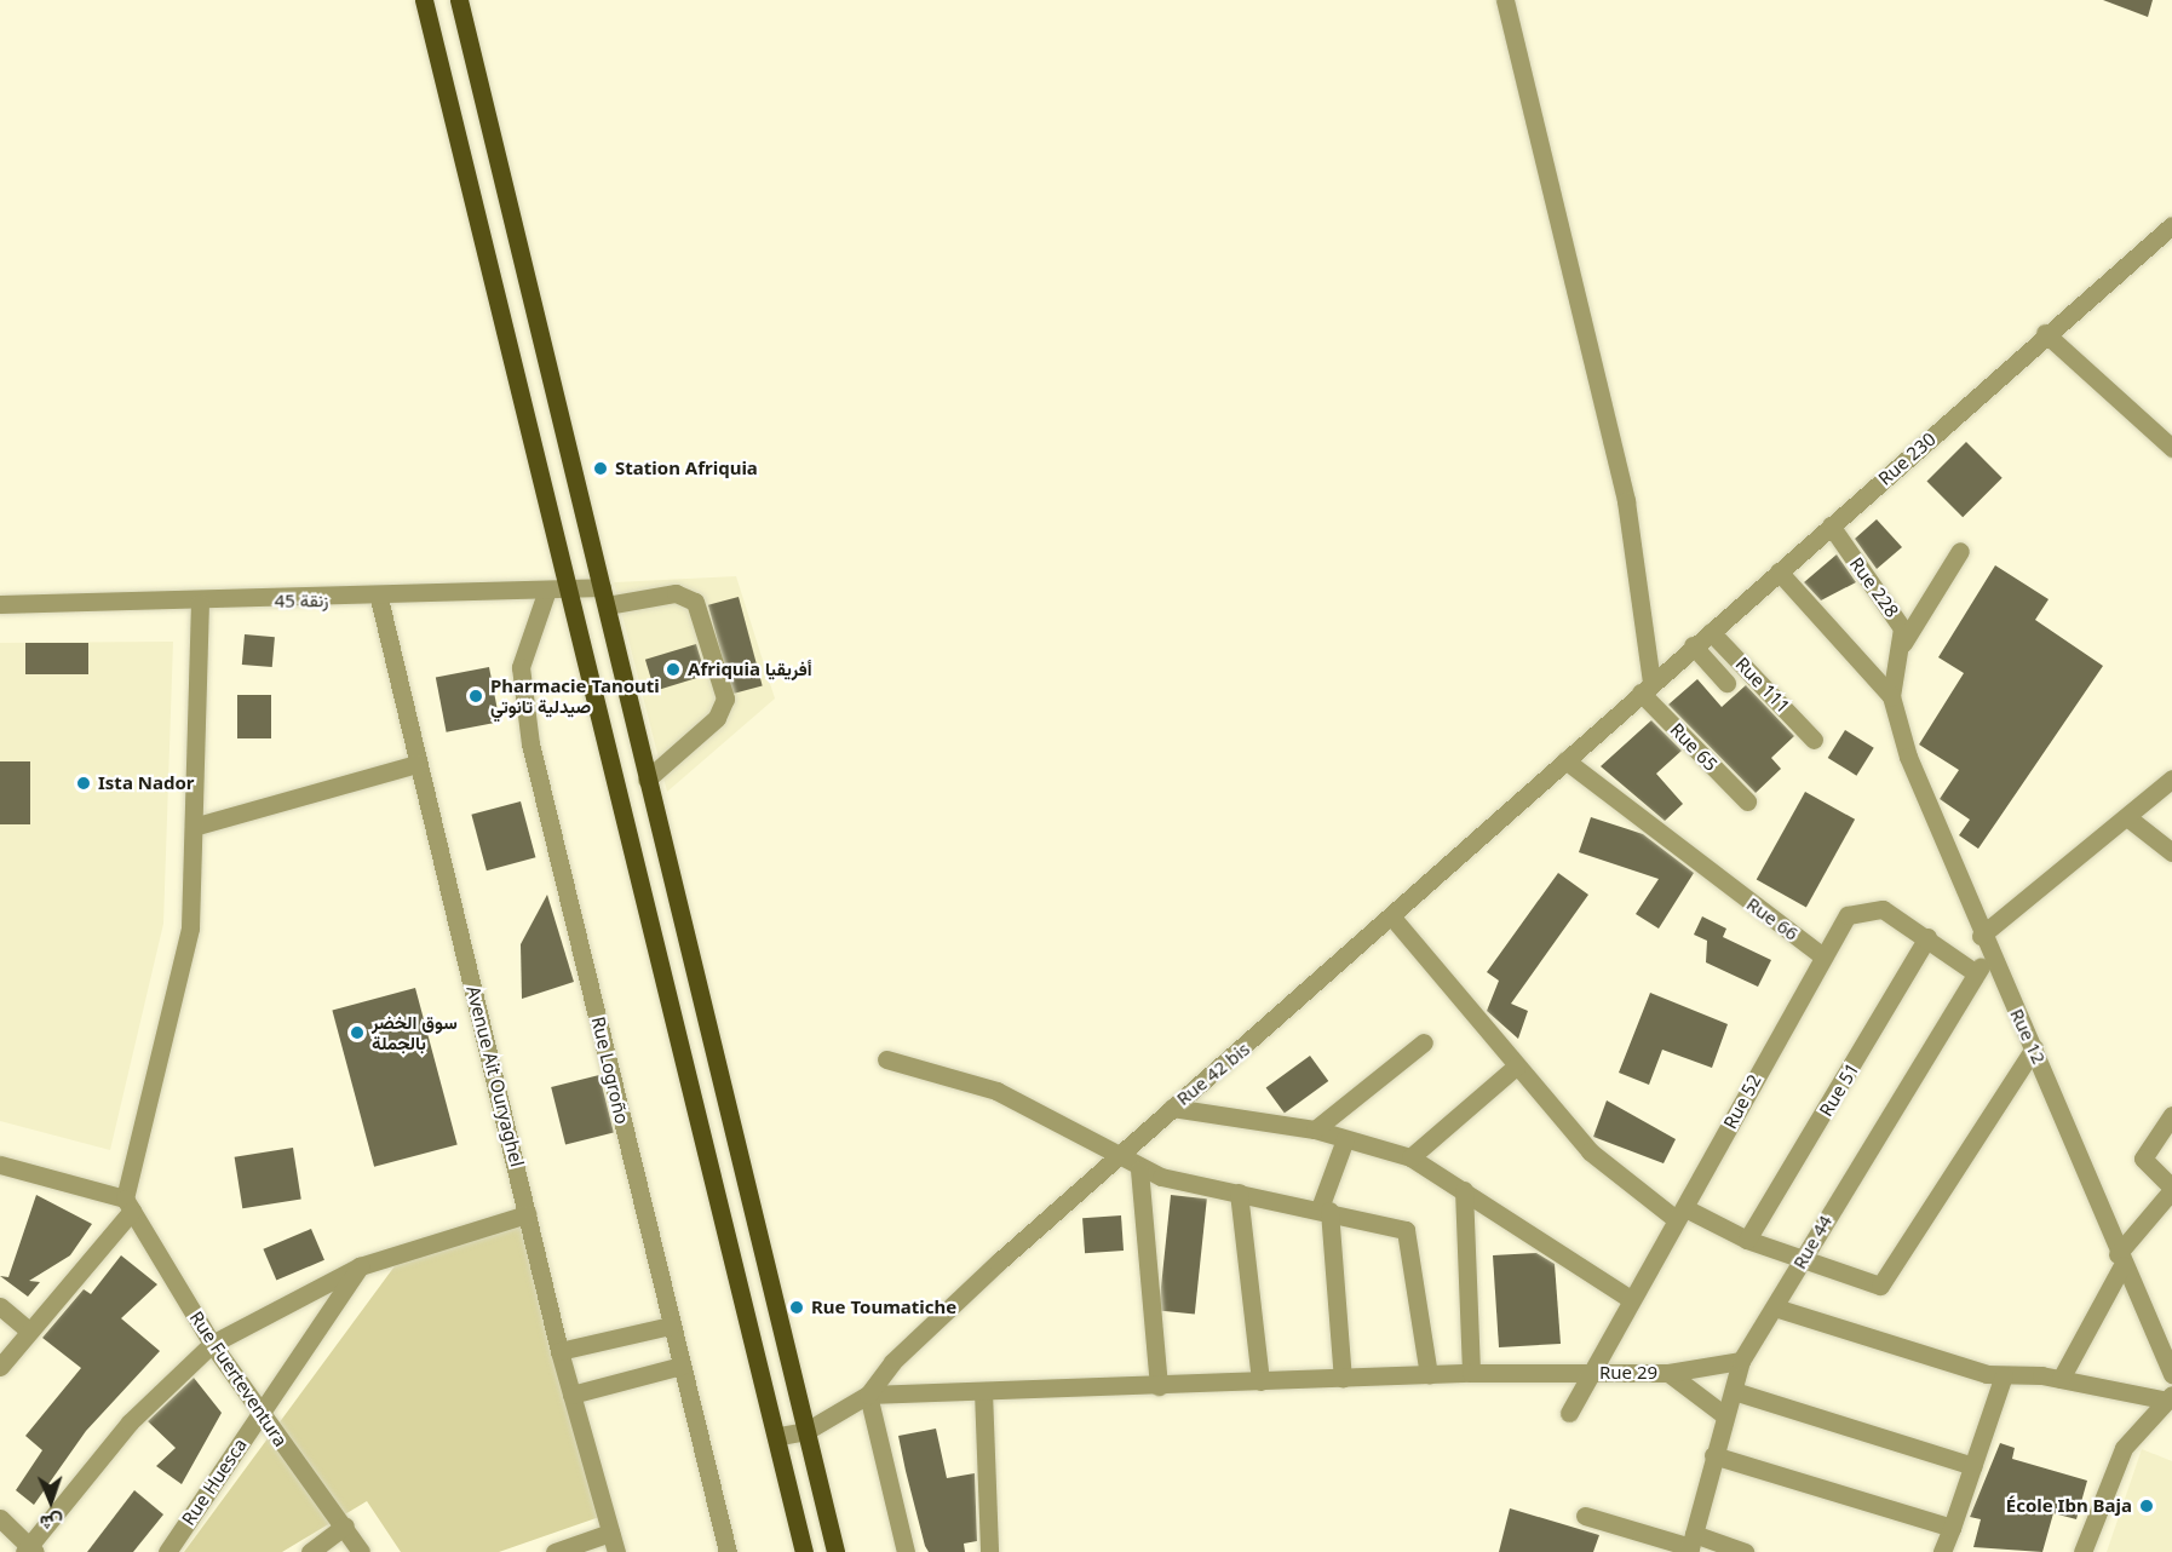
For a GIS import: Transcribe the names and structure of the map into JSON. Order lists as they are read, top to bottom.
{
  "streets": {
    "street": [
      "Rue 230",
      "Rue 228",
      "زنقة 45",
      "Rue 111",
      "Rue 65",
      "Rue 66",
      "Rue 12",
      "Rue Logroño",
      "Rue 42 bis",
      "Avenue Ait Ouryaghel",
      "Rue 51",
      "Rue 52",
      "Rue 44",
      "Rue 29",
      "Rue Fuerteventura",
      "Rue Huesca"
    ]
  },
  "crossings": [
    ["Rue 230", "Rue 228"],
    ["Rue 230", "Rue 111"],
    ["Rue 230", "Rue 65"],
    ["Rue 230", "Rue 42 bis"],
    ["زنقة 45", "Rue Logroño"],
    ["زنقة 45", "Avenue Ait Ouryaghel"],
    ["Rue 65", "Rue 42 bis"],
    ["Rue 66", "Rue 42 bis"],
    ["Rue 66", "Rue 52"],
    ["Rue 12", "Rue 44"],
    ["Rue 52", "Rue 29"],
    ["Rue 44", "Rue 29"],
    ["Rue Fuerteventura", "Rue Huesca"]
  ],
  "places": [
    "Station Afriquia",
    "Afriquia أفريقيا",
    "Pharmacie Tanouti صيدلية تانوتي",
    "Ista Nador",
    "سوق الخضر بالجملة",
    "Rue Toumatiche",
    "École Ibn Baja"
  ],
  "north": "bottom"
}
